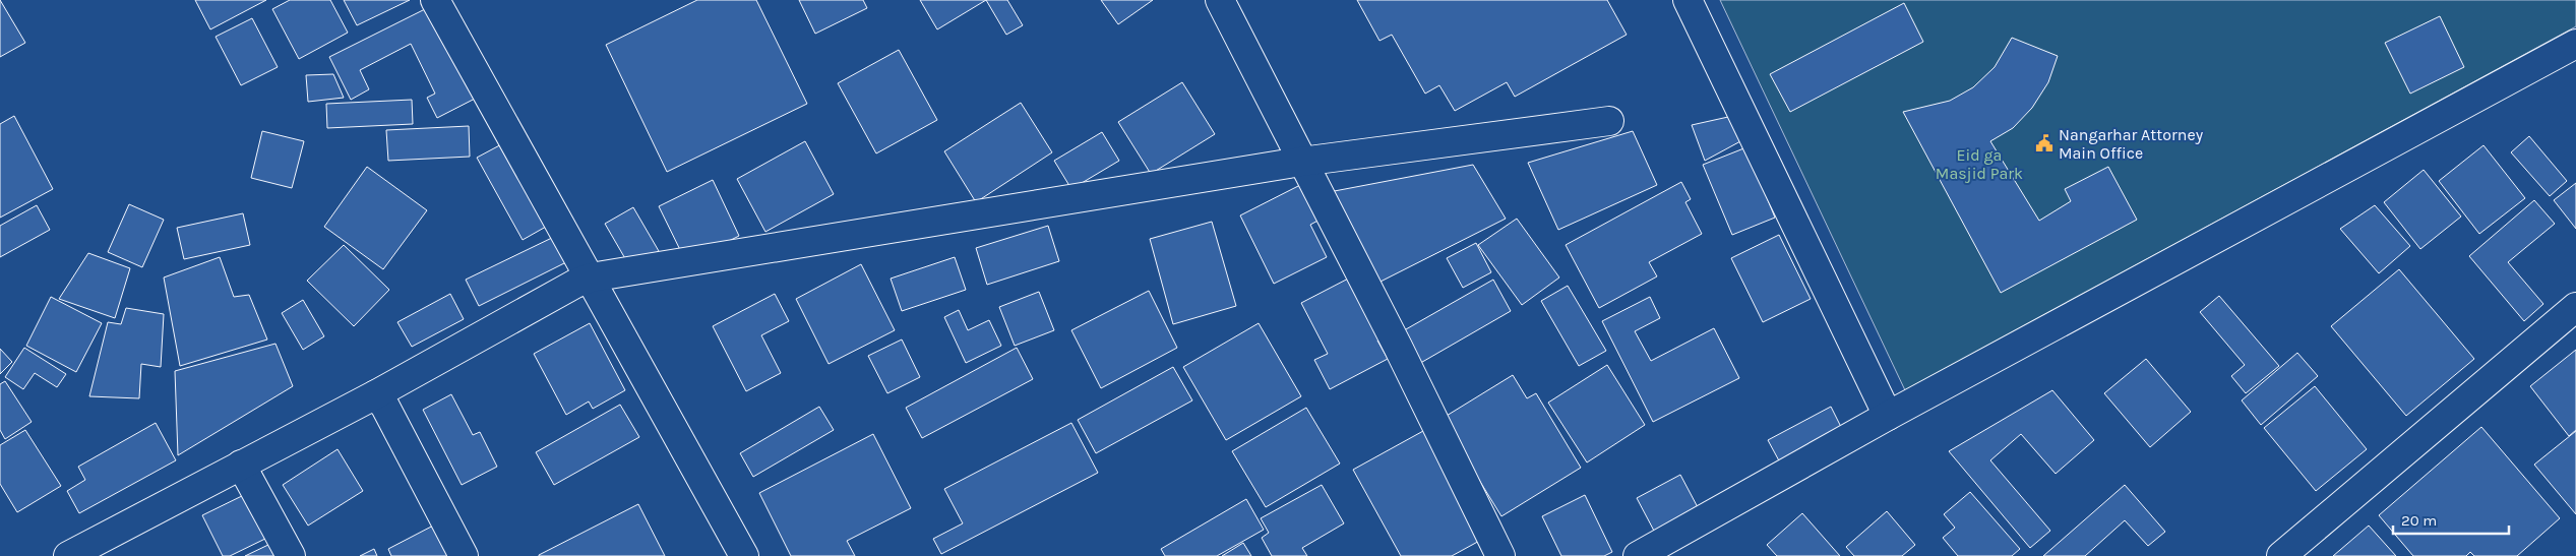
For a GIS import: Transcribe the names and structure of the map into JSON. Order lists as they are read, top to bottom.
{
  "parks": ["Eid ga Masjid Park"],
  "places": {
    "public building": ["Nangarhar Attorney Main Office"]
  },
  "scale_bar": "20 m"
}
